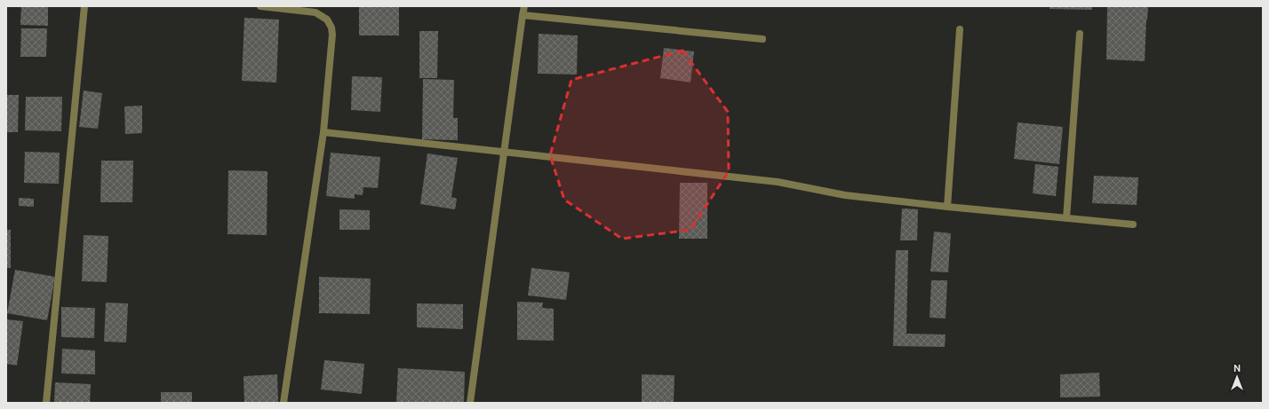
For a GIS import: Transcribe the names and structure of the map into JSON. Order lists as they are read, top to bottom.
{
  "north": "top"
}
